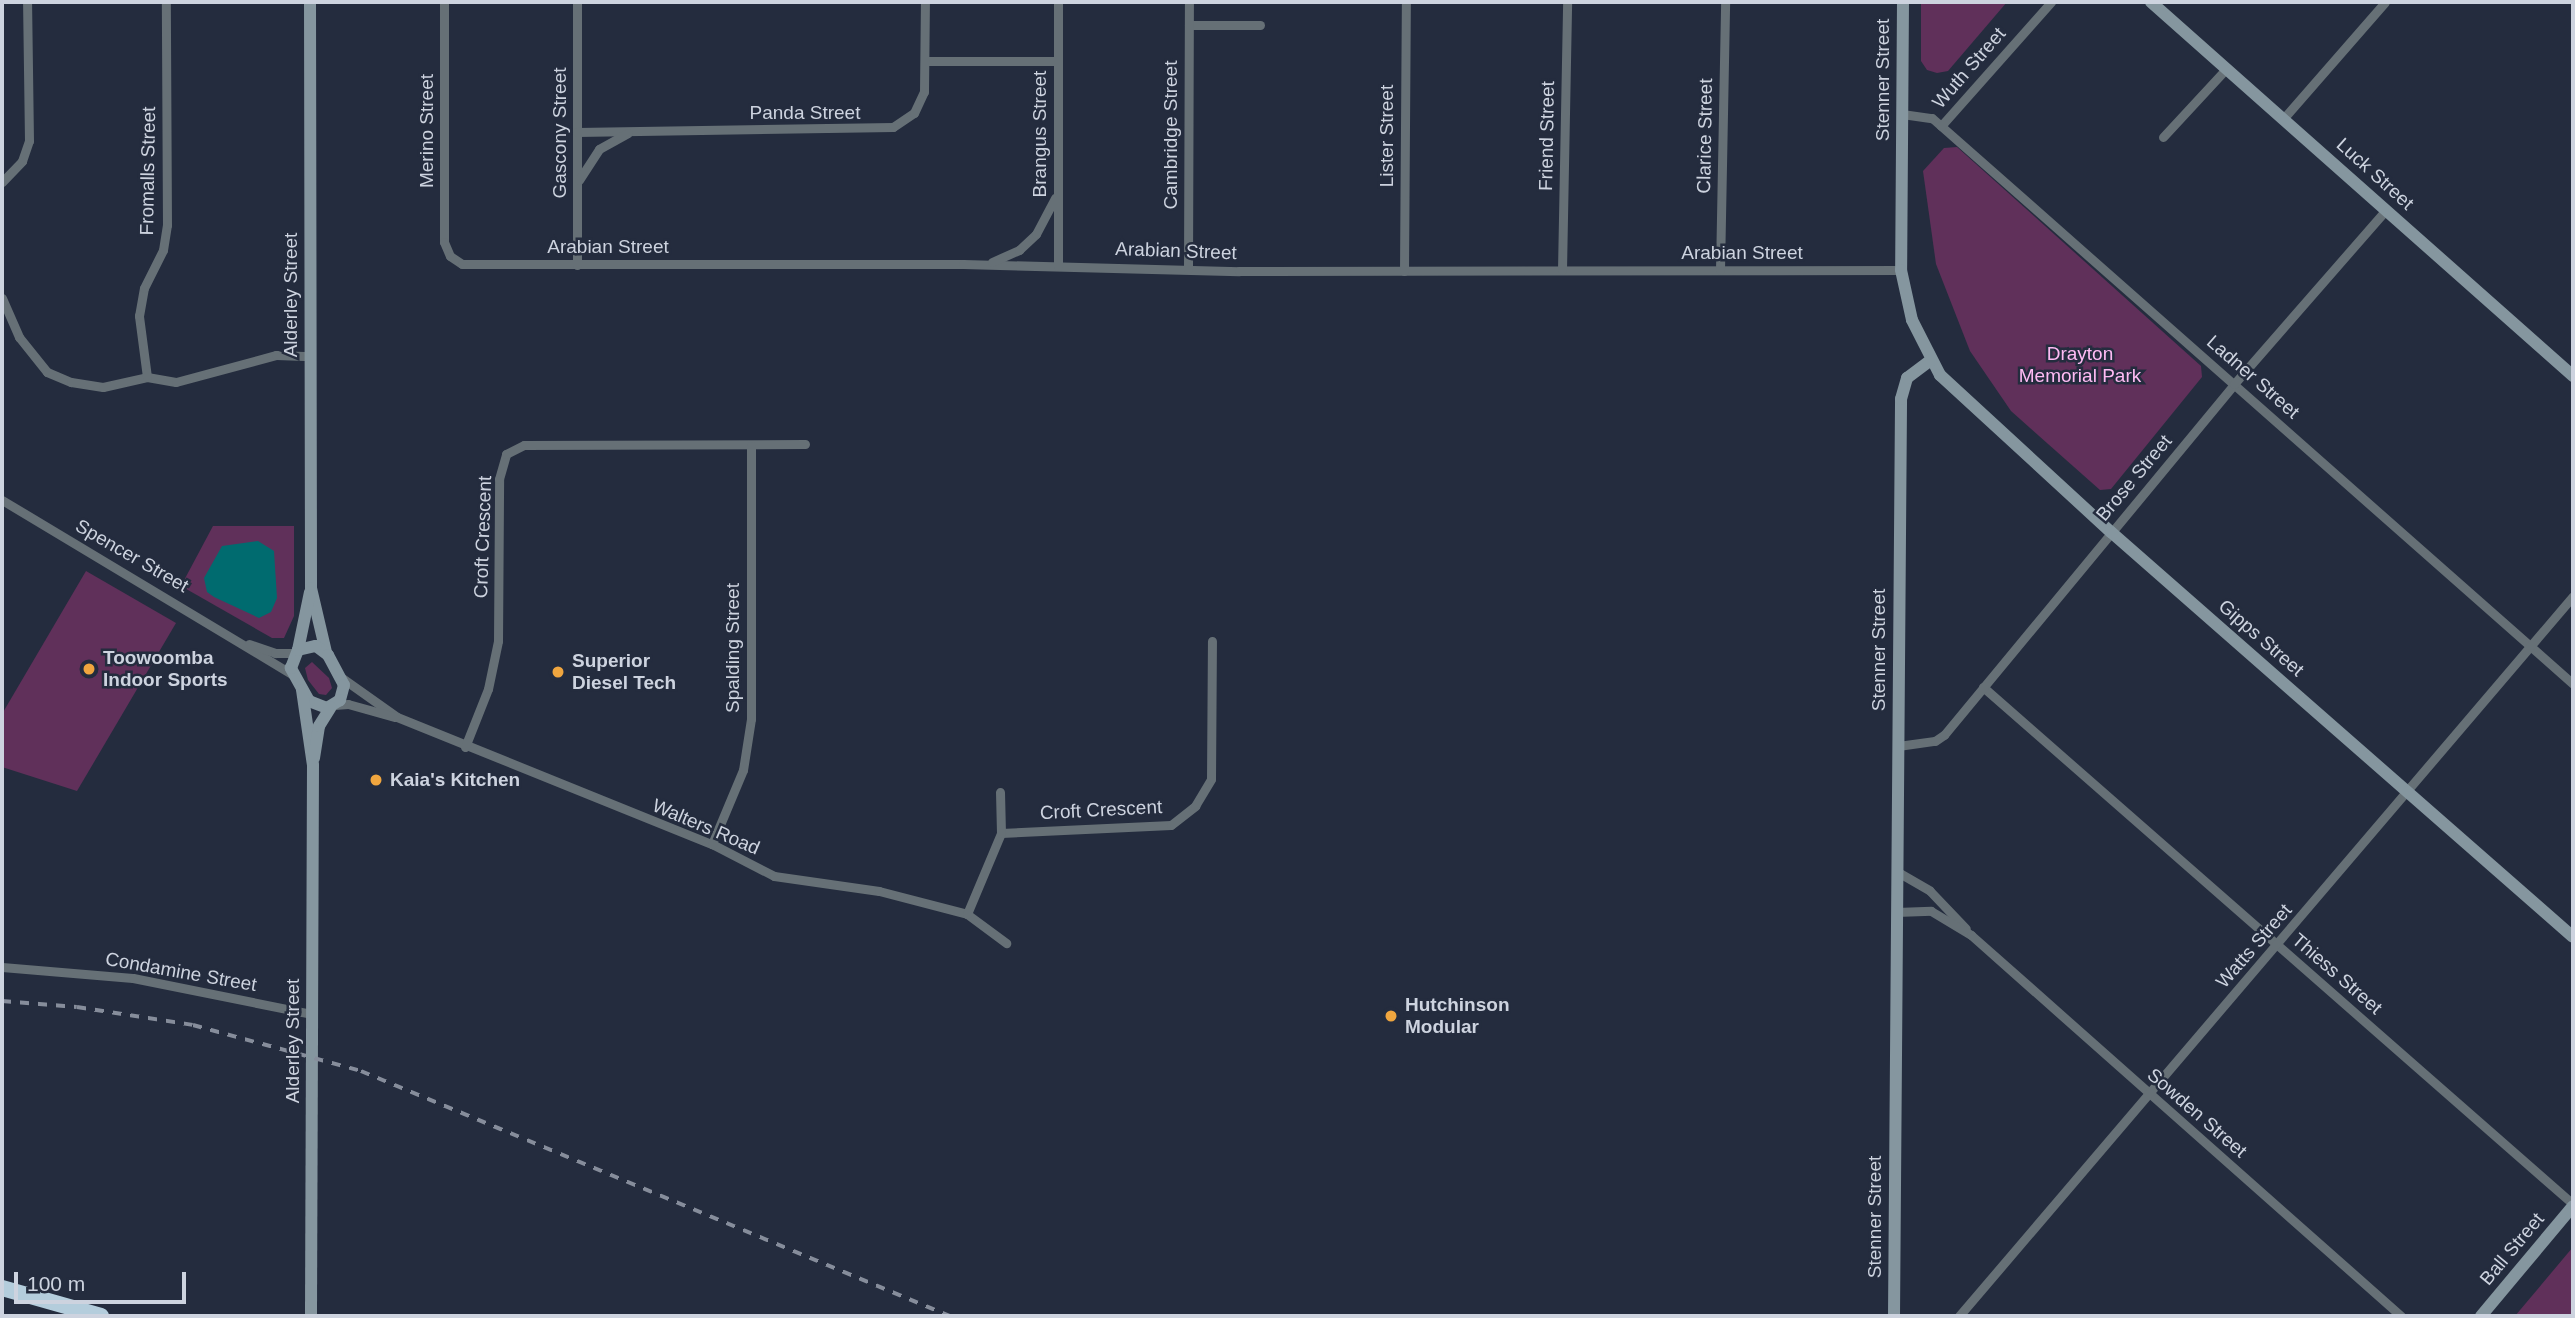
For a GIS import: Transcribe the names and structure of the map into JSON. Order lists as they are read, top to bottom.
{
  "streets": {
    "main road": [
      "Stenner Street",
      "Luck Street",
      "Alderley Street",
      "Gipps Street",
      "Ball Street"
    ],
    "street": [
      "Wuth Street",
      "Panda Street",
      "Merino Street",
      "Gascony Street",
      "Brangus Street",
      "Cambridge Street",
      "Lister Street",
      "Friend Street",
      "Clarice Street",
      "Fromalls Street",
      "Arabian Street",
      "Ladner Street",
      "Brose Street",
      "Croft Crescent",
      "Spencer Street",
      "Spalding Street",
      "Walters Road",
      "Watts Street",
      "Condamine Street",
      "Thiess Street",
      "Sowden Street"
    ]
  },
  "crossings": [
    ["Wuth Street", "Ladner Street"],
    ["Stenner Street", "Arabian Street"],
    ["Stenner Street", "Ladner Street"],
    ["Stenner Street", "Brose Street"],
    ["Stenner Street", "Gipps Street"],
    ["Stenner Street", "Sowden Street"],
    ["Panda Street", "Gascony Street"],
    ["Merino Street", "Arabian Street"],
    ["Gascony Street", "Arabian Street"],
    ["Brangus Street", "Arabian Street"],
    ["Cambridge Street", "Arabian Street"],
    ["Lister Street", "Arabian Street"],
    ["Friend Street", "Arabian Street"],
    ["Clarice Street", "Arabian Street"],
    ["Luck Street", "Brose Street"],
    ["Alderley Street", "Spencer Street"],
    ["Alderley Street", "Walters Road"],
    ["Alderley Street", "Condamine Street"],
    ["Ladner Street", "Brose Street"],
    ["Ladner Street", "Watts Street"],
    ["Brose Street", "Gipps Street"],
    ["Brose Street", "Thiess Street"],
    ["Croft Crescent", "Spalding Street"],
    ["Croft Crescent", "Walters Road"],
    ["Spencer Street", "Walters Road"],
    ["Gipps Street", "Watts Street"],
    ["Spalding Street", "Walters Road"],
    ["Watts Street", "Thiess Street"],
    ["Watts Street", "Sowden Street"],
    ["Thiess Street", "Ball Street"]
  ],
  "parks": ["Drayton Memorial Park"],
  "places": [
    "Toowoomba Indoor Sports",
    "Superior Diesel Tech",
    "Kaia's Kitchen",
    "Hutchinson Modular"
  ],
  "scale_bar": "100 m"
}
